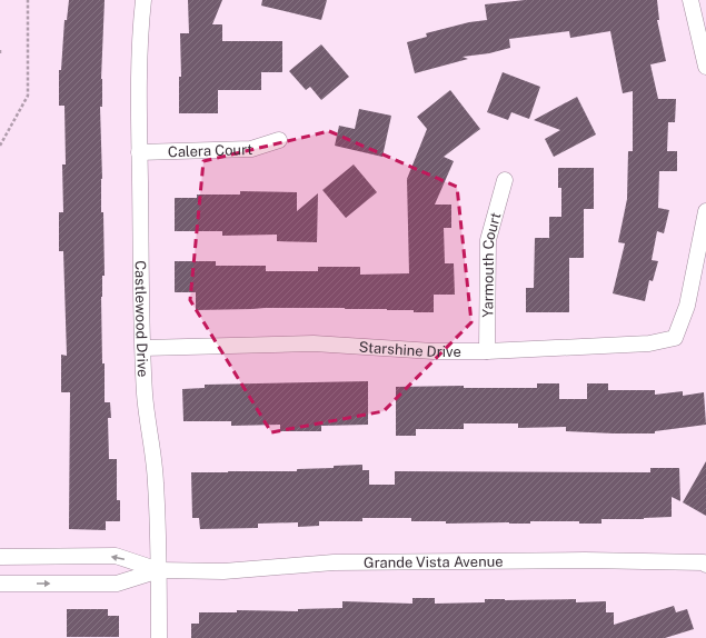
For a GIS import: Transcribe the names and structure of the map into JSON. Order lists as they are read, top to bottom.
{
  "streets": {
    "street": [
      "Calera Court",
      "Yarmouth Court",
      "Castlewood Drive",
      "Starshine Drive",
      "Grande Vista Avenue"
    ]
  },
  "crossings": [
    ["Calera Court", "Castlewood Drive"],
    ["Yarmouth Court", "Starshine Drive"],
    ["Castlewood Drive", "Starshine Drive"],
    ["Castlewood Drive", "Grande Vista Avenue"]
  ]
}
